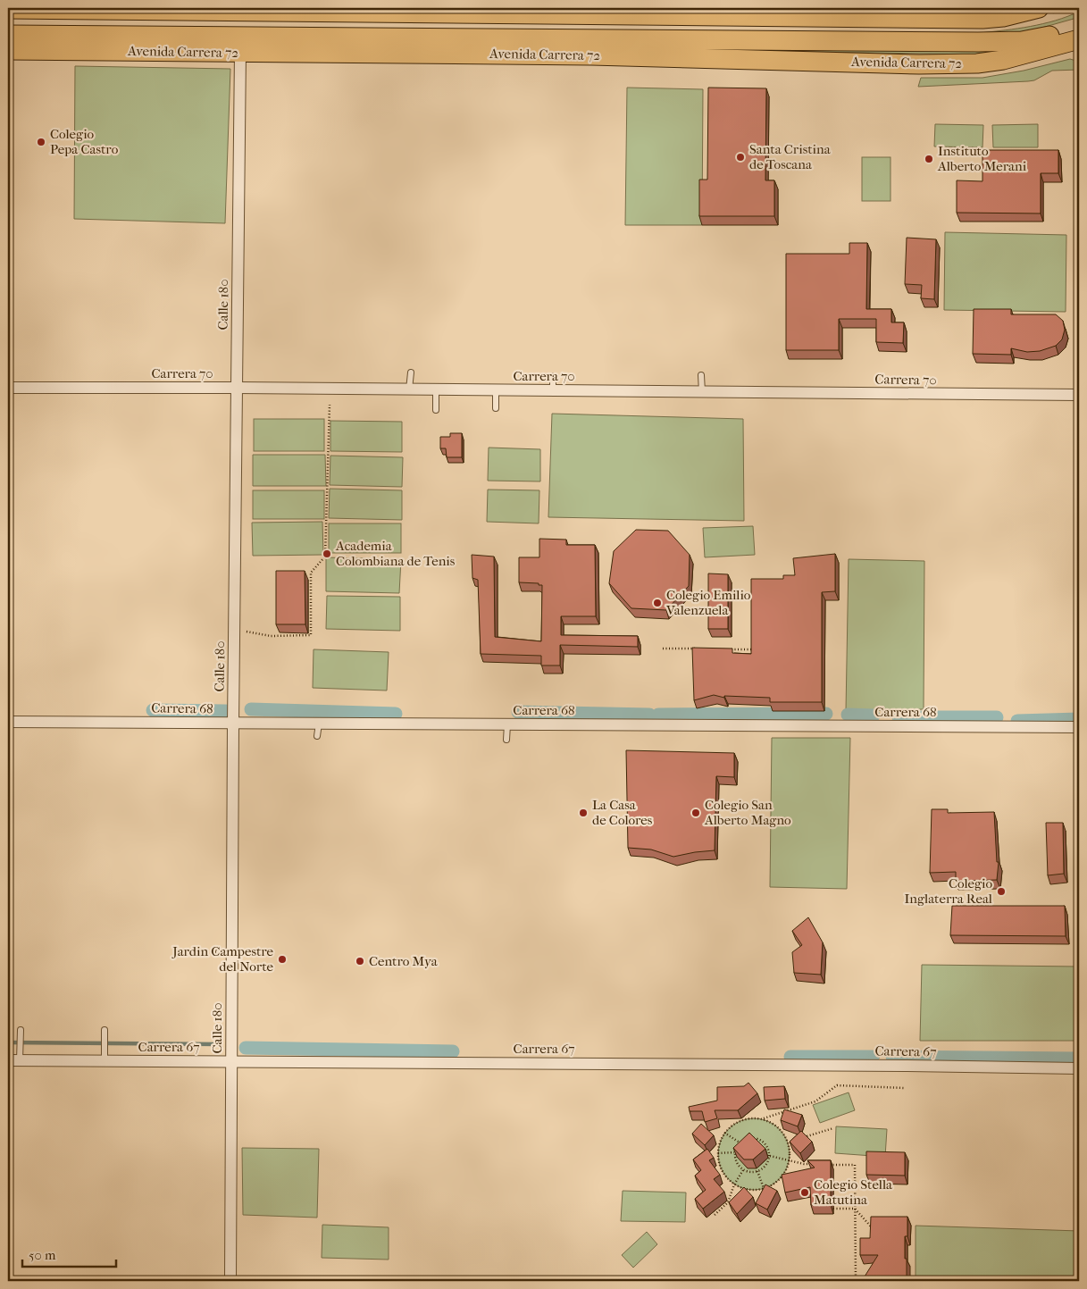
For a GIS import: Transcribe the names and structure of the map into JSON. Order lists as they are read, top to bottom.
{
  "streets": {
    "highway": ["Avenida Carrera 72"],
    "street": [
      "Calle 180",
      "Carrera 70",
      "Carrera 68",
      "Carrera 67"
    ]
  },
  "crossings": [
    ["Avenida Carrera 72", "Calle 180"],
    ["Calle 180", "Carrera 70"],
    ["Calle 180", "Carrera 68"],
    ["Calle 180", "Carrera 67"]
  ],
  "places": [
    "Colegio Pepa Castro",
    "Santa Cristina de Toscana",
    "Instituto Alberto Merani",
    "Academia Colombiana de Tenis",
    "Colegio Emilio Valenzuela",
    "La Casa de Colores",
    "Colegio San Alberto Magno",
    "Colegio Inglaterra Real",
    "Jardin Campestre del Norte",
    "Centro Mya",
    "Colegio Stella Matutina"
  ],
  "scale_bar": "50 m"
}
